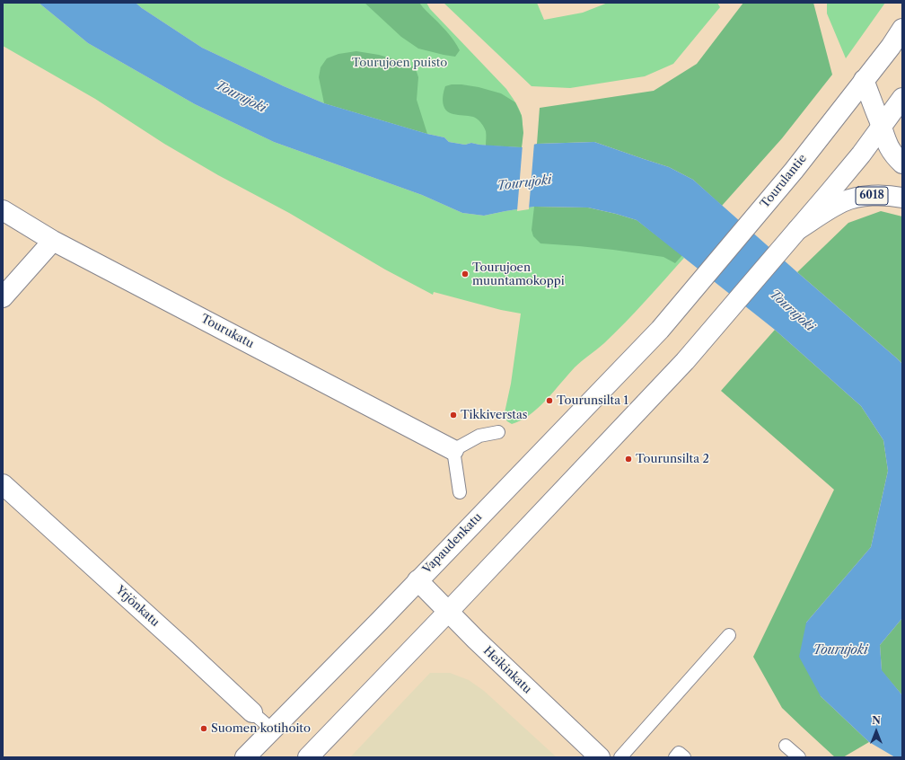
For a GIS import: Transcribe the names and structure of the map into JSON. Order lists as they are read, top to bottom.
{
  "streets": {
    "main road": [
      "Tourulantie",
      "6018",
      "Tourukatu",
      "Vapaudenkatu",
      "Yrjönkatu",
      "Heikinkatu"
    ]
  },
  "crossings": [
    ["Tourulantie", "Vapaudenkatu"],
    ["6018", "Heikinkatu"],
    ["Vapaudenkatu", "Yrjönkatu"],
    ["Vapaudenkatu", "Heikinkatu"]
  ],
  "water": ["Tourujoki"],
  "parks": ["Tourujoen puisto"],
  "places": [
    "Tourujoen muuntamokoppi",
    "Tourunsilta 1",
    "Tikkiverstas",
    "Tourunsilta 2",
    "Suomen kotihoito"
  ],
  "north": "top"
}
